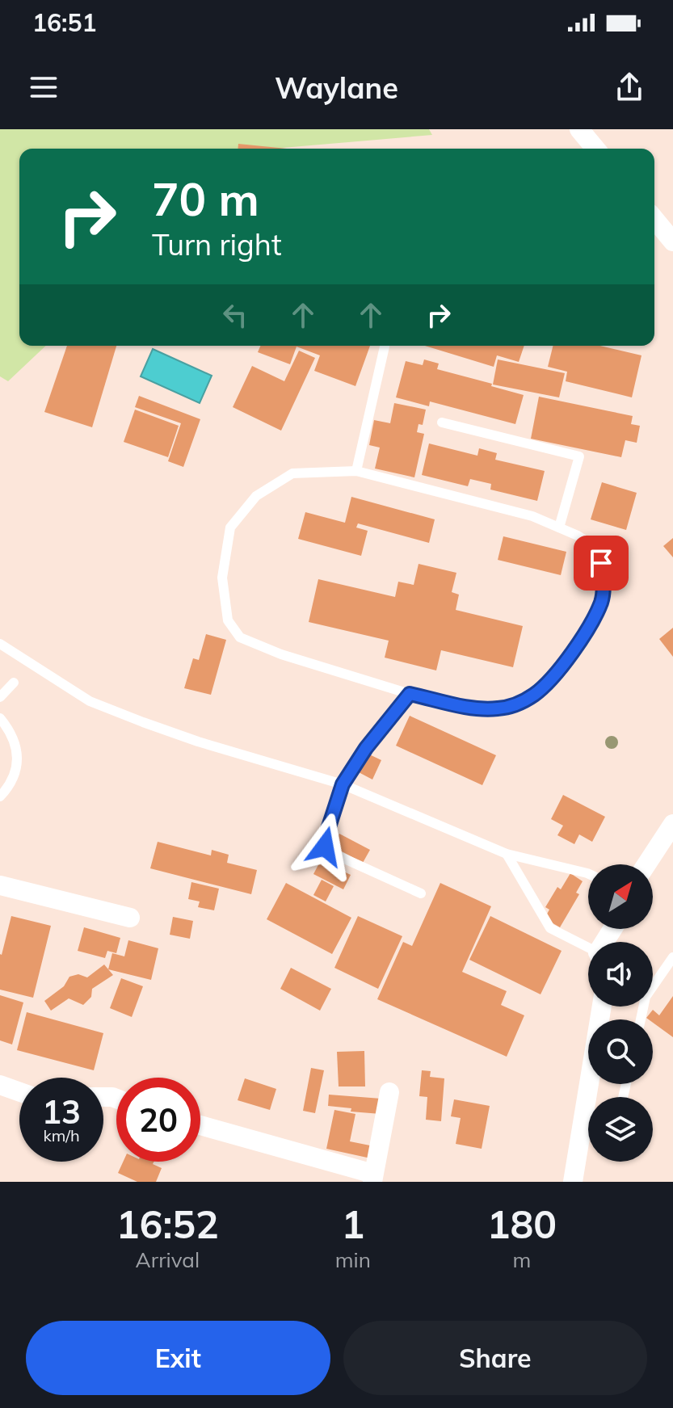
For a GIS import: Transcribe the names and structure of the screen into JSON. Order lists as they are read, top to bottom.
{
  "north": "top right",
  "page": {
    "status": "16:51",
    "header": "Waylane",
    "turn": ["70 m", "Turn right"],
    "speed": "13 km/h",
    "limit": "20",
    "eta": [
      "16:52",
      "Arrival",
      "1",
      "min",
      "180",
      "m"
    ],
    "buttons": ["Exit", "Share"]
  }
}
